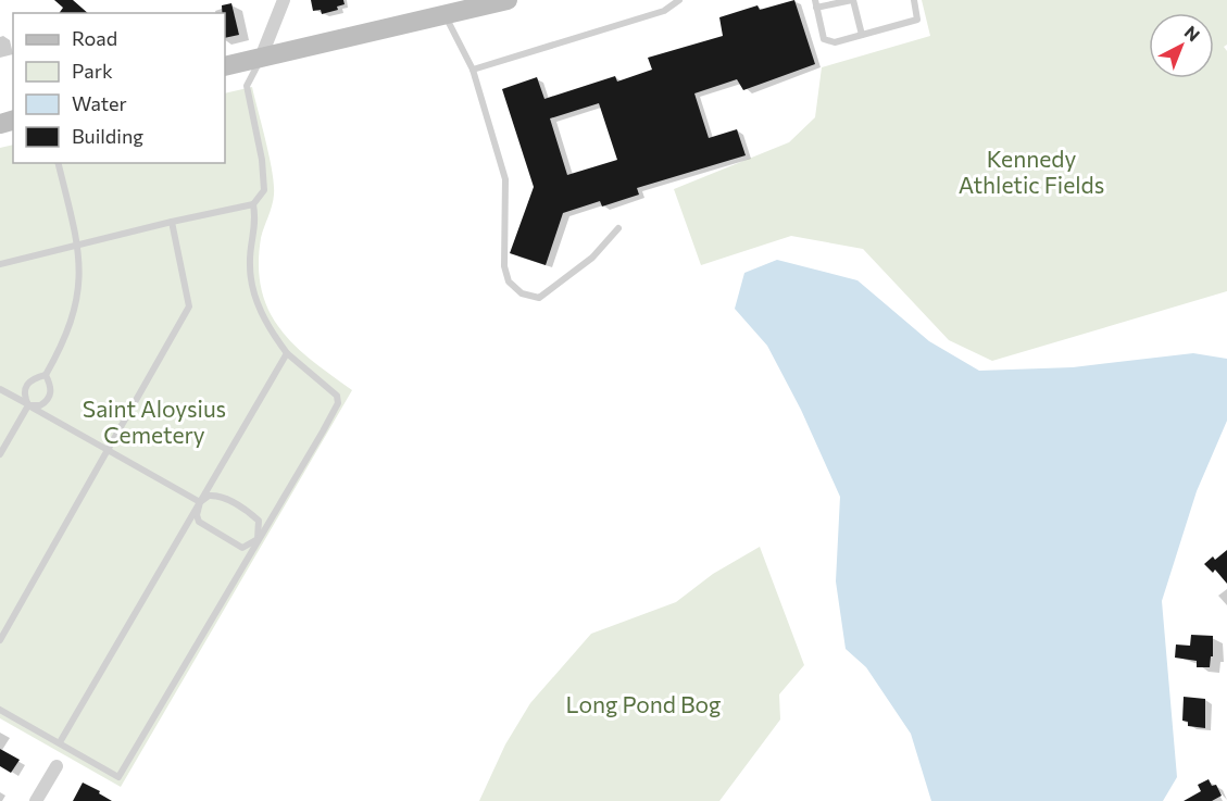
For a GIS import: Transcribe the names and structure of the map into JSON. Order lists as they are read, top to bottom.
{
  "parks": ["Kennedy Athletic Fields", "Saint Aloysius Cemetery", "Long Pond Bog"],
  "legend": [
    "Road",
    "Park",
    "Water",
    "Building"
  ],
  "north": "top right"
}
